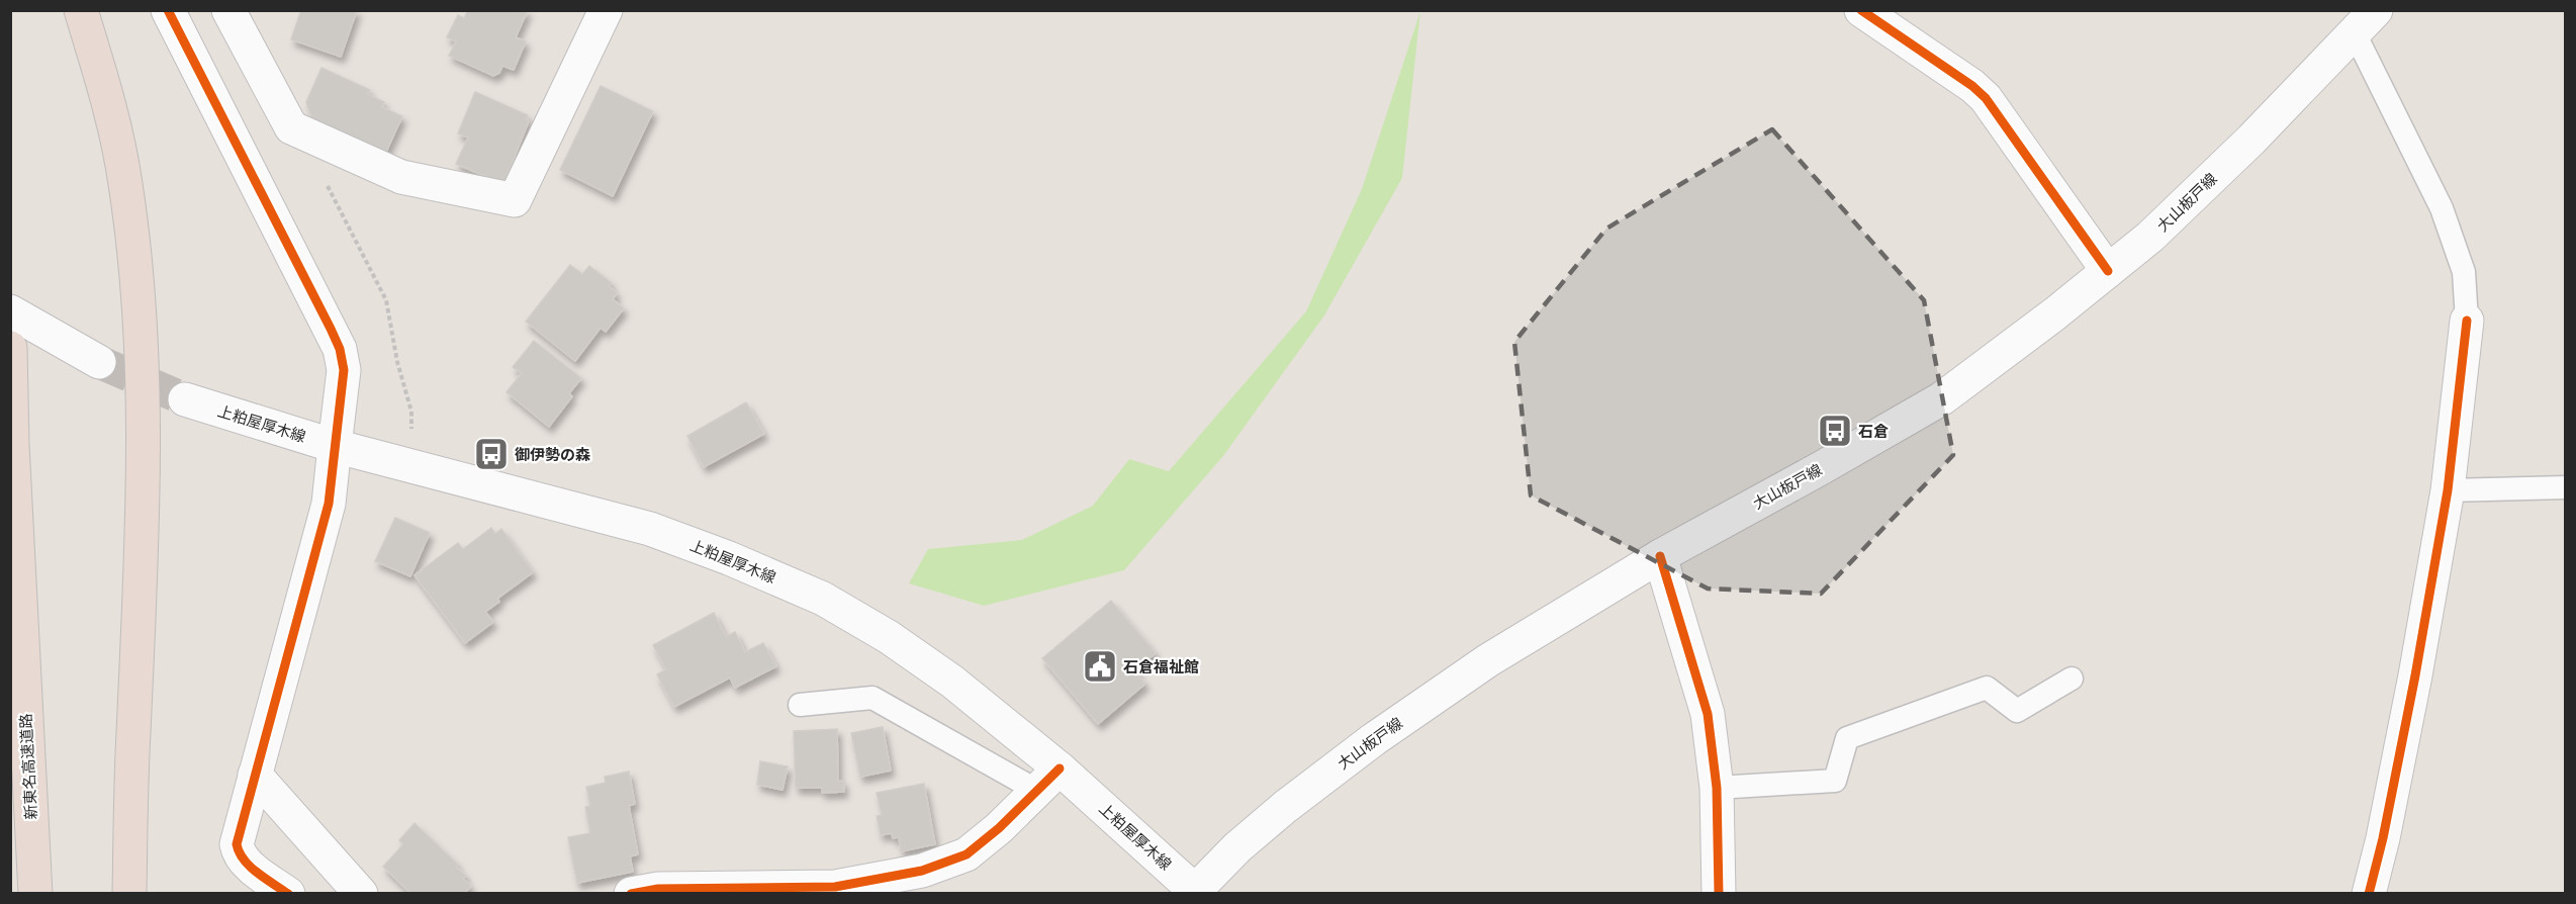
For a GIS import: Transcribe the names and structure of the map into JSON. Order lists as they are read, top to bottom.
{
  "streets": {
    "highway": ["新東名高速道路"],
    "street": ["大山板戸線", "上粕屋厚木線"]
  },
  "crossings": [
    ["大山板戸線", "上粕屋厚木線"]
  ],
  "places": {
    "bus stop": ["石倉", "御伊勢の森"],
    "public building": ["石倉福祉館"]
  }
}
